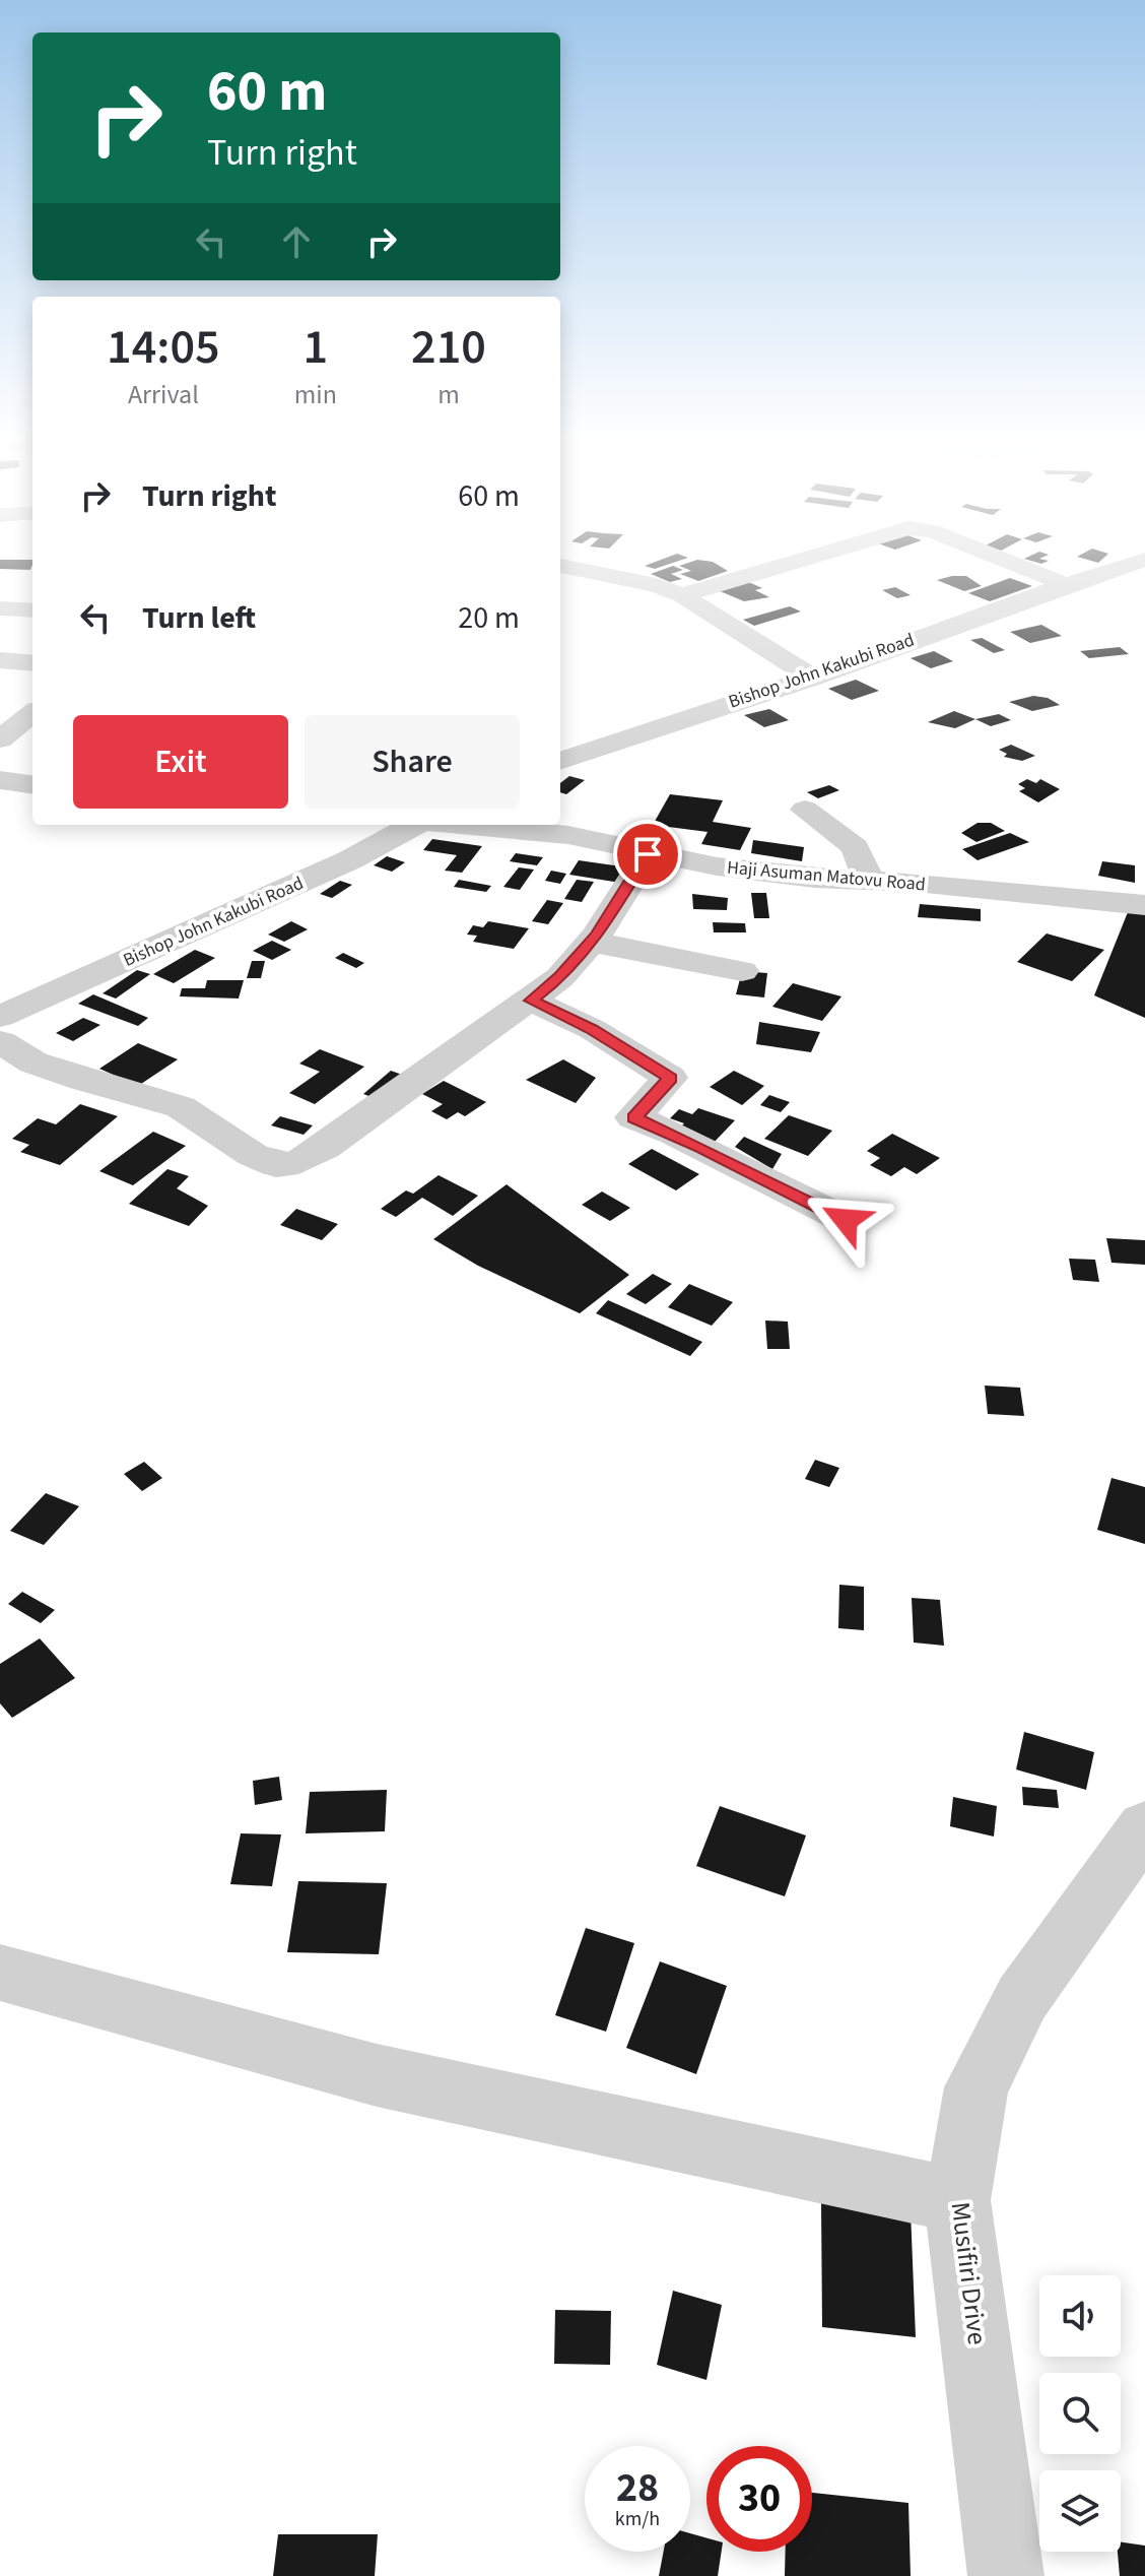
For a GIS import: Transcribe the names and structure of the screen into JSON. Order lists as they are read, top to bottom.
{
  "streets": {
    "street": ["Bishop John Kakubi Road", "Haji Asuman Matovu Road", "Musifiri Drive"]
  },
  "page": {
    "turn": ["60 m", "Turn right"],
    "eta": [
      "14:05",
      "Arrival",
      "1",
      "min",
      "210",
      "m"
    ],
    "list": [
      {
        "name": "Turn right",
        "value": "60 m"
      },
      {
        "name": "Turn left",
        "value": "20 m"
      }
    ],
    "buttons": ["Exit", "Share"],
    "speed": "28 km/h",
    "limit": "30"
  }
}
